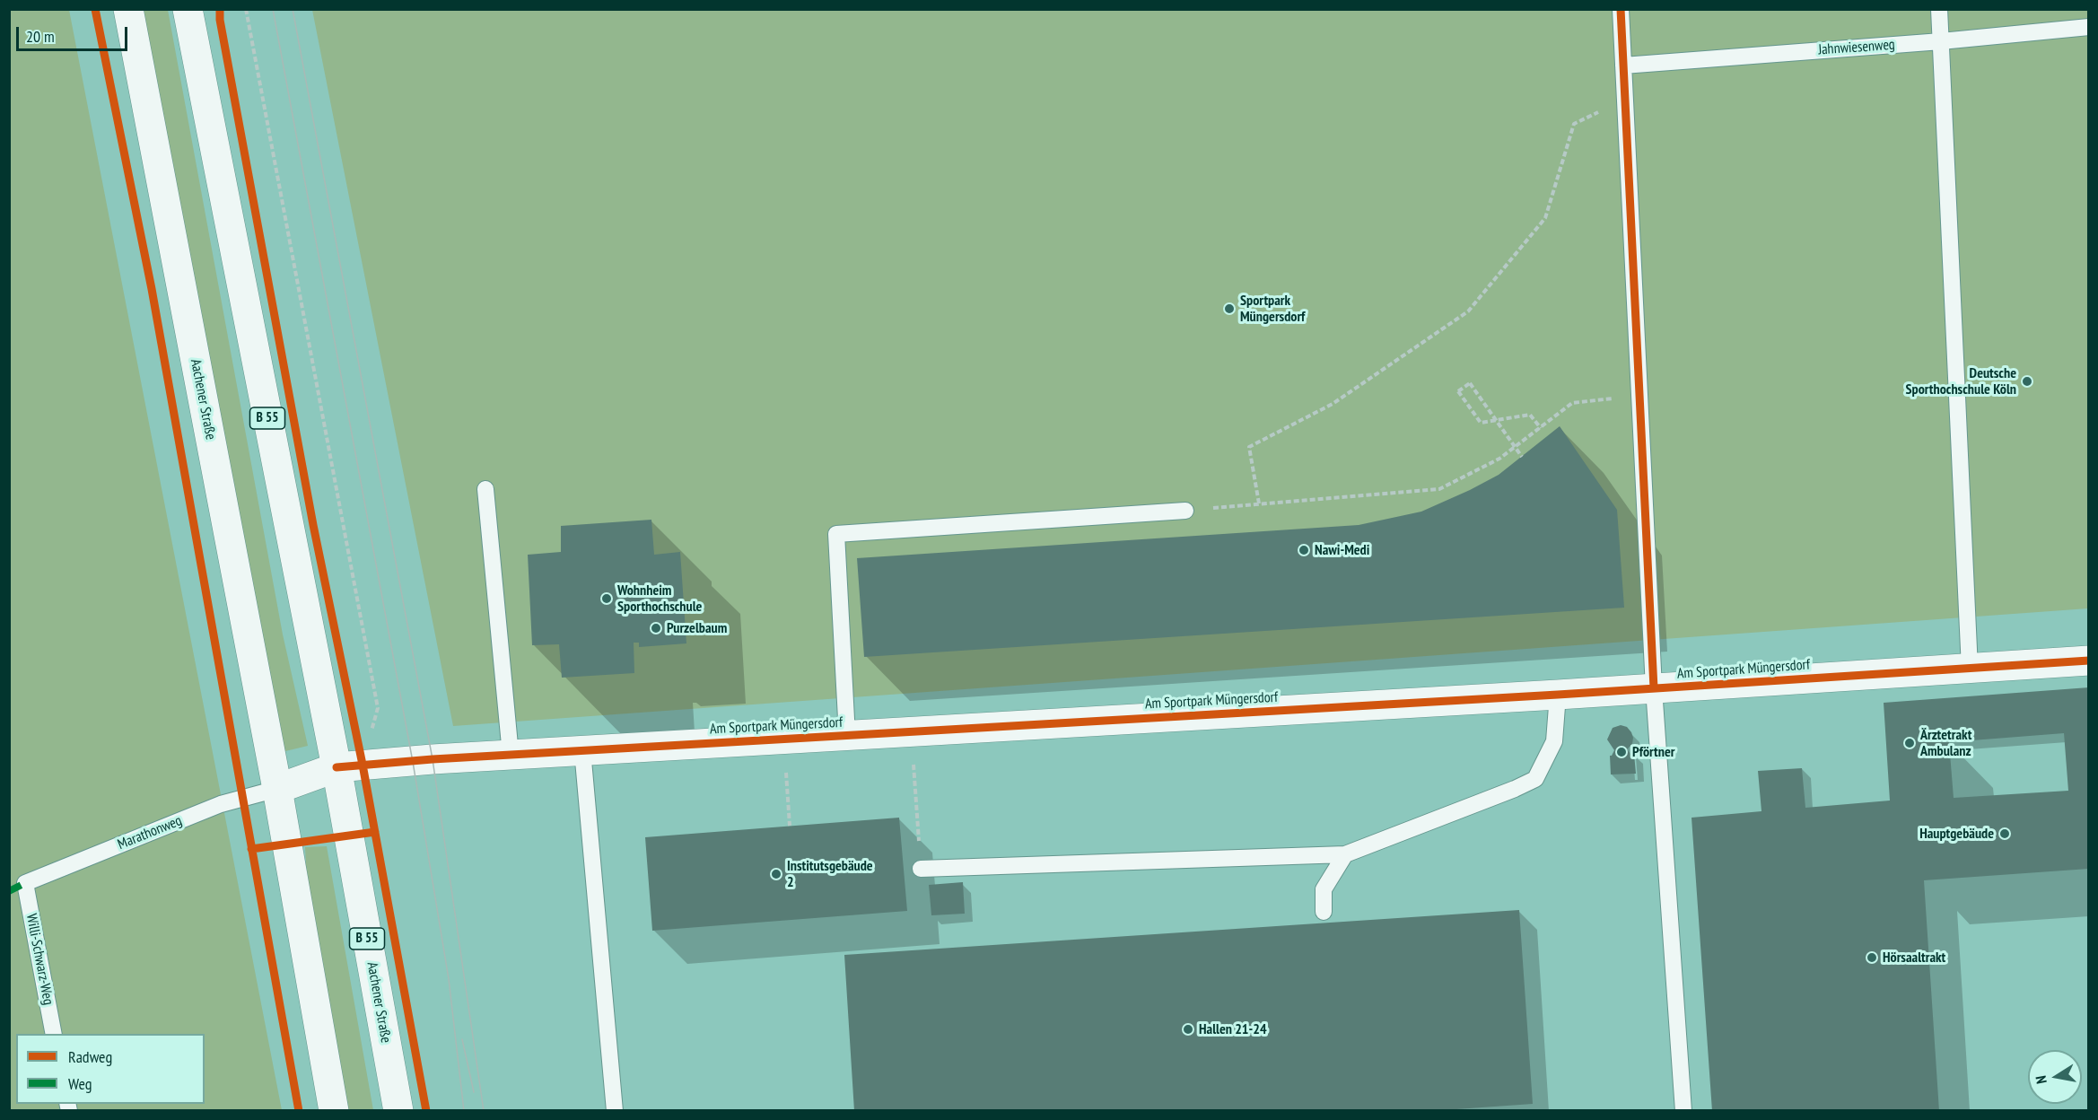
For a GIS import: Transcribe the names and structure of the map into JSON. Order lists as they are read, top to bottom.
{
  "streets": {
    "main road": ["Aachener Straße", "B 55", "Am Sportpark Müngersdorf"],
    "lane": ["Jahnwiesenweg", "Marathonweg", "Willi-Schwarz-Weg"]
  },
  "crossings": [
    ["Aachener Straße", "Am Sportpark Müngersdorf"],
    ["Aachener Straße", "Marathonweg"],
    ["Marathonweg", "Willi-Schwarz-Weg"]
  ],
  "places": [
    "Sportpark Müngersdorf",
    "Deutsche Sporthochschule Köln",
    "Nawi-Medi",
    "Wohnheim Sporthochschule",
    "Purzelbaum",
    "Ärztetrakt Ambulanz",
    "Pförtner",
    "Hauptgebäude",
    "Institutsgebäude 2",
    "Hörsaaltrakt",
    "Hallen 21-24"
  ],
  "legend": ["Radweg", "Weg"],
  "scale_bar": "20 m",
  "north": "left"
}
